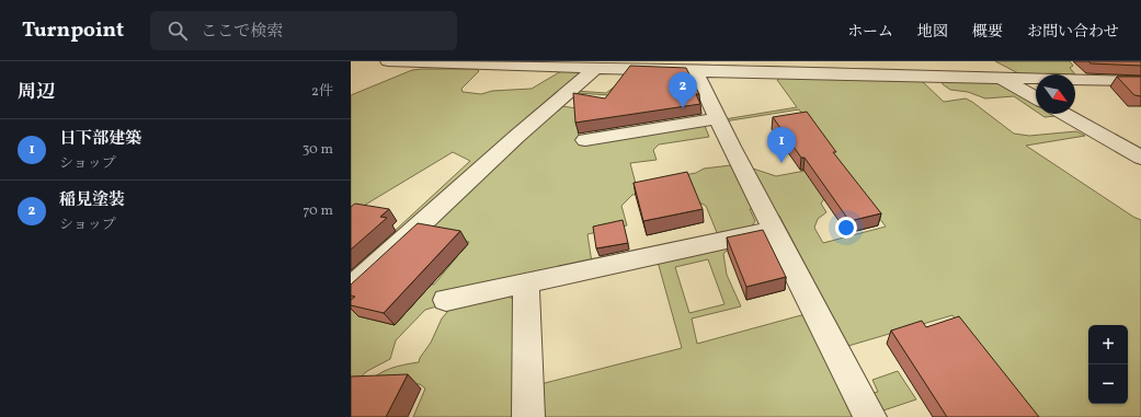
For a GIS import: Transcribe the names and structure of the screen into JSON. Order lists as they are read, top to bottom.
{
  "north": "bottom right",
  "page": {
    "header": "Turnpoint",
    "search": "ここで検索",
    "nav": [
      "ホーム",
      "地図",
      "概要",
      "お問い合わせ"
    ],
    "heading": ["周辺", "2件"],
    "pins": ["2", "1"],
    "list": [
      {
        "mark": "1",
        "name": "日下部建築",
        "note": "ショップ",
        "value": "30 m"
      },
      {
        "mark": "2",
        "name": "稲見塗装",
        "note": "ショップ",
        "value": "70 m"
      }
    ],
    "map_buttons": ["+", "−"]
  }
}
